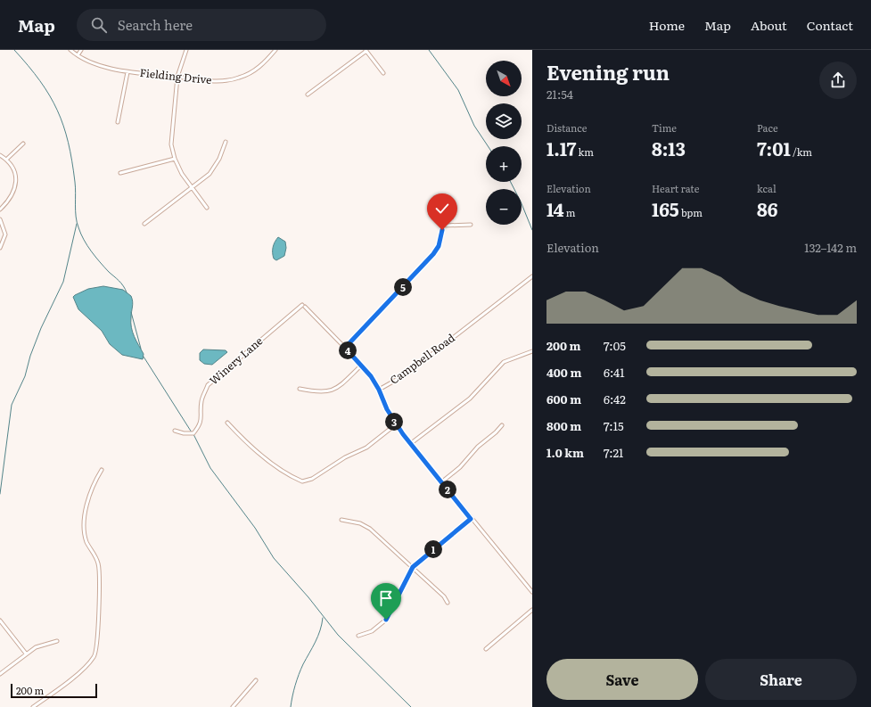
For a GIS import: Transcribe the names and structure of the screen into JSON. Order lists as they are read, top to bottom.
{
  "streets": {
    "street": ["Fielding Drive", "Campbell Road", "Winery Lane"]
  },
  "scale_bar": "200 m",
  "north": "bottom right",
  "page": {
    "header": "Map",
    "search": "Search here",
    "nav": [
      "Home",
      "Map",
      "About",
      "Contact"
    ],
    "heading": ["Evening run", "21:54"],
    "map_buttons": ["+", "−"],
    "stats": [
      ["Distance", "1.17 km"],
      ["Time", "8:13"],
      ["Pace", "7:01 /km"],
      ["Elevation", "14 m"],
      ["Heart rate", "165 bpm"],
      ["kcal", "86"]
    ],
    "chart": ["Elevation", "132–142 m"],
    "pins": [
      "5",
      "4",
      "3",
      "2",
      "1"
    ],
    "list": [
      {
        "name": "200 m",
        "note": "7:05"
      },
      {
        "name": "400 m",
        "note": "6:41"
      },
      {
        "name": "600 m",
        "note": "6:42"
      },
      {
        "name": "800 m",
        "note": "7:15"
      },
      {
        "name": "1.0 km",
        "note": "7:21"
      }
    ],
    "buttons": ["Save", "Share"],
    "scale": "200 m"
  }
}
